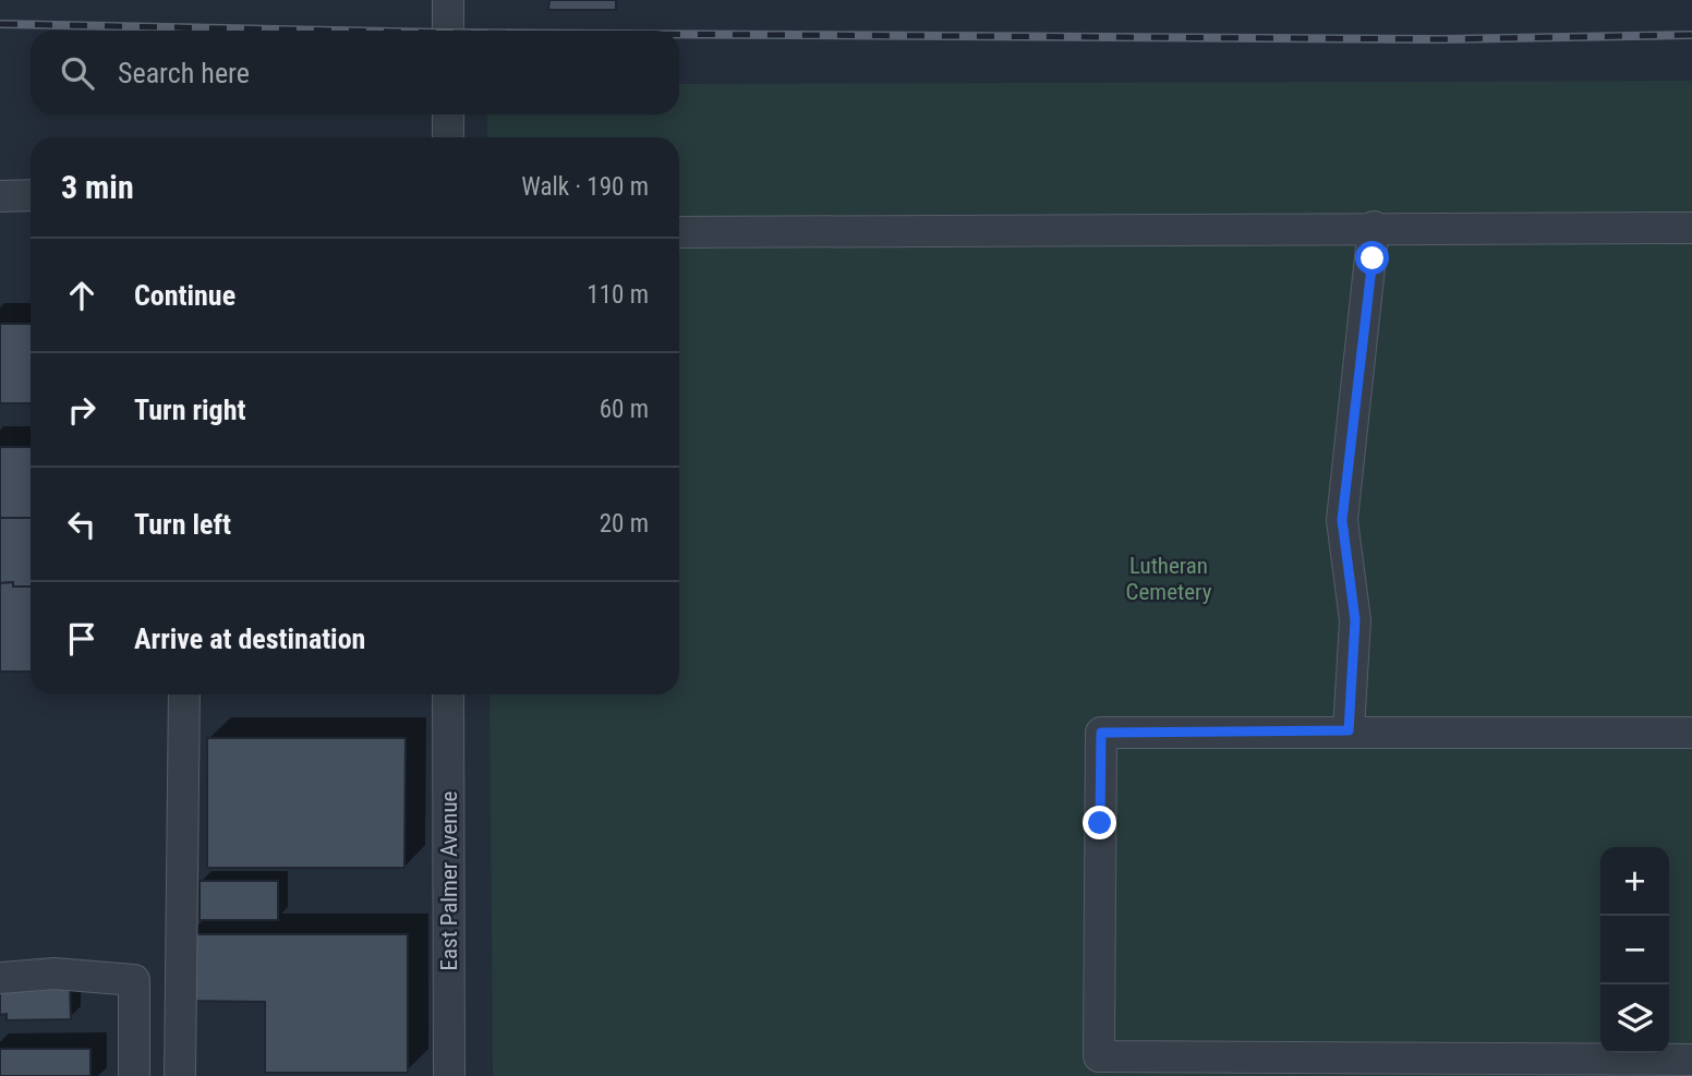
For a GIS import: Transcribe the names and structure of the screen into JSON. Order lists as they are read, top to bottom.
{
  "streets": {
    "street": ["East Palmer Avenue"]
  },
  "parks": ["Lutheran Cemetery"],
  "page": {
    "search": "Search here",
    "heading": ["3 min", "Walk · 190 m"],
    "list": [
      ["Continue", "110 m"],
      ["Turn right", "60 m"],
      ["Turn left", "20 m"],
      "Arrive at destination"
    ],
    "map_buttons": ["+", "−"]
  }
}
